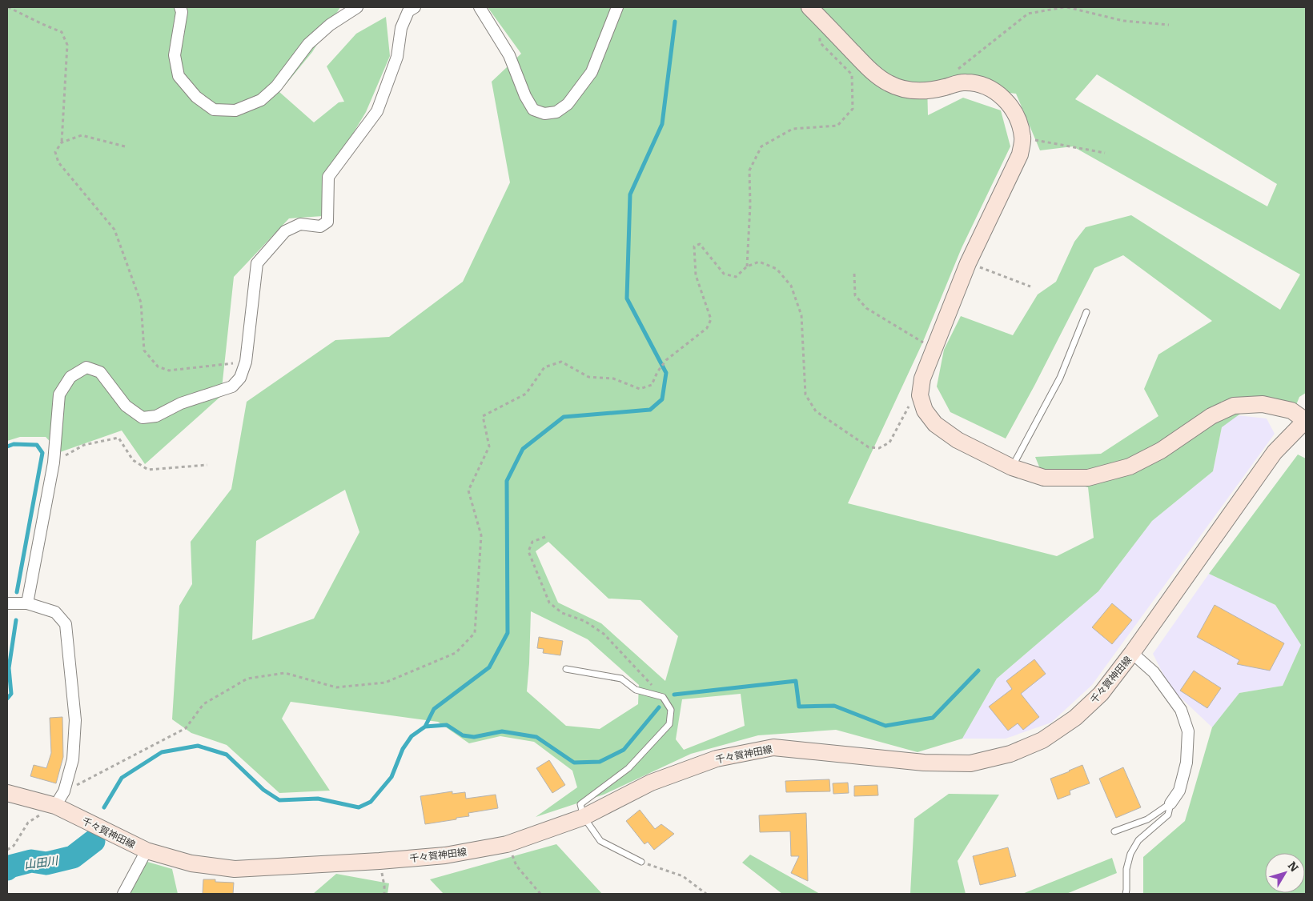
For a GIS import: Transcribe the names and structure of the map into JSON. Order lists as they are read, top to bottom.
{
  "streets": {
    "main road": ["千々賀神田線"]
  },
  "water": ["山田川"],
  "north": "top right"
}
